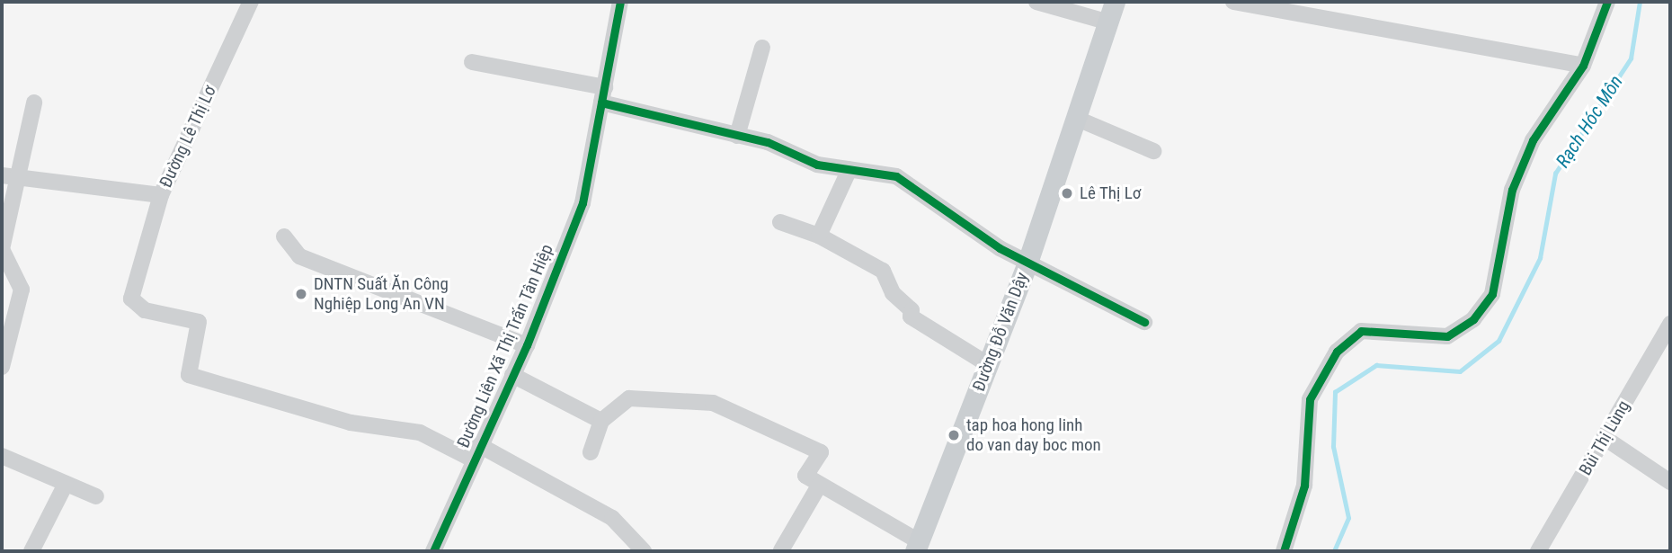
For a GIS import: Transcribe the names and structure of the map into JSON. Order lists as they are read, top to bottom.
{
  "streets": {
    "main road": ["Đường Đỗ Văn Dậy"],
    "street": ["Đường Lê Thị Lơ", "Đường Liên Xã Thị Trấn Tân Hiệp", "Bùi Thị Lùng"]
  },
  "water": ["Rạch Hóc Môn"],
  "places": ["Lê Thị Lơ", "DNTN Suất Ăn Công Nghiệp Long An VN", "tap hoa hong linh do van day boc mon"]
}
